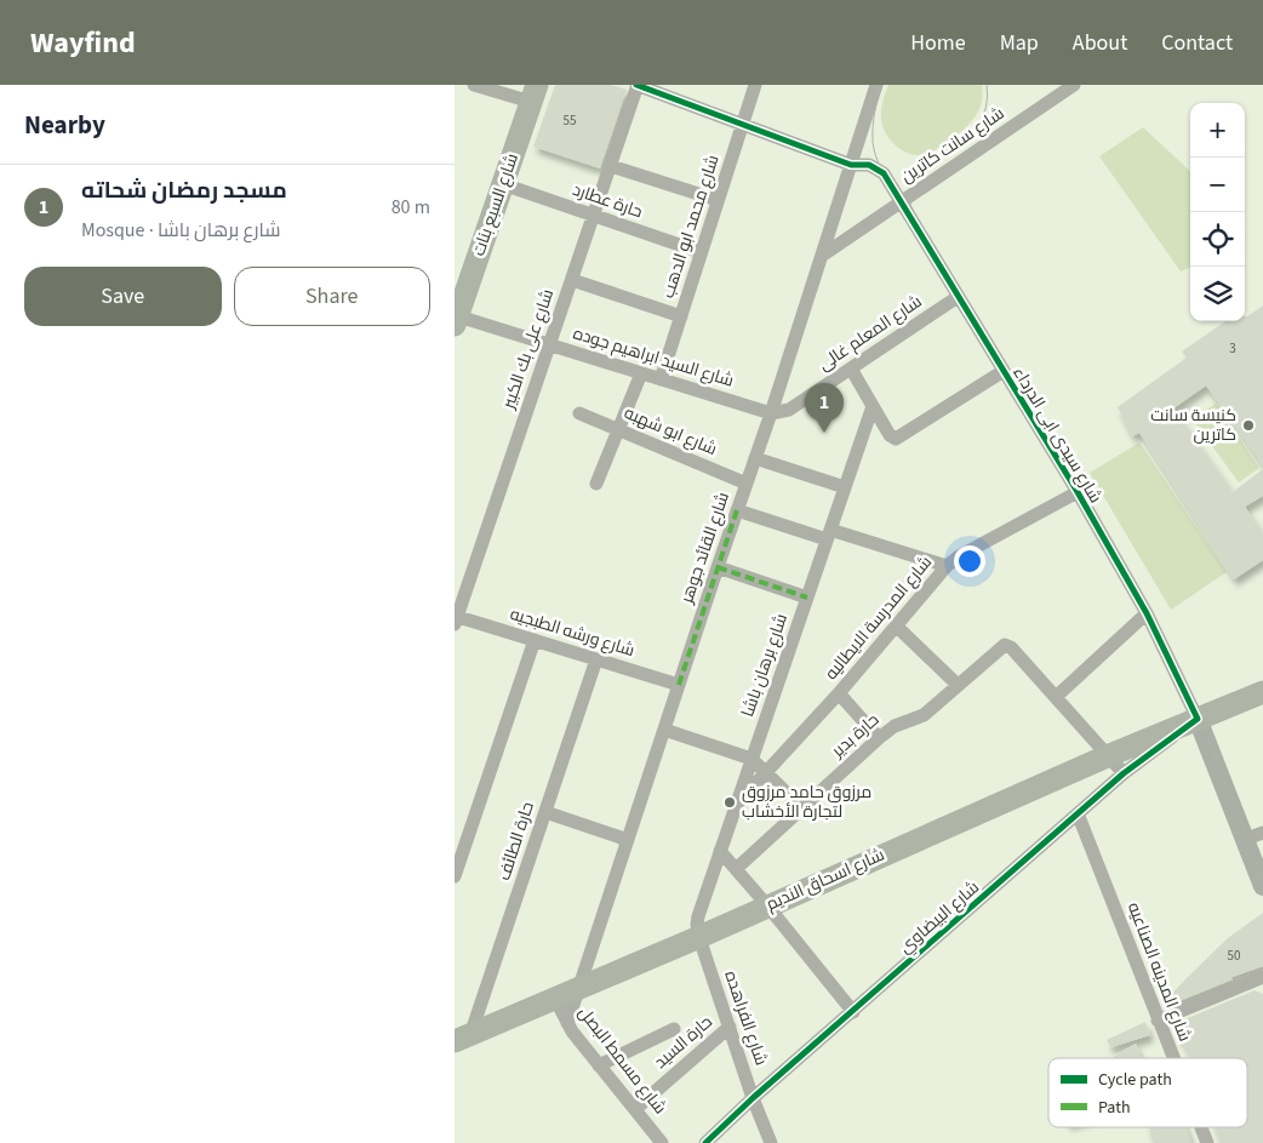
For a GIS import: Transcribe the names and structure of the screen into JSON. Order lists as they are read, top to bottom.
{
  "streets": {
    "main road": ["شارع السبع بنات", "شارع سيدى ابى الدرداء", "شارع اسحاق النديم"],
    "street": [
      "شارع سانت كاترين",
      "حارة عطارد",
      "شارع محمد ابو الدهب",
      "شارع المعلم غالى",
      "شارع على بك الكبير",
      "شارع السيد ابراهيم جوده",
      "شارع ابو شهبه",
      "شارع القائد جوهر",
      "شارع المدرسة الايطاليه",
      "شارع ورشه الطبجيه",
      "شارع برهان باشا",
      "حارة بدير",
      "حارة الطائف",
      "شارع البيضاوي",
      "شارع المدينه الصناعيه",
      "شارع الفراهده",
      "حارة السيد",
      "شارع مسمط البصل"
    ]
  },
  "crossings": [
    ["شارع سانت كاترين", "شارع سيدى ابى الدرداء"],
    ["شارع سانت كاترين", "شارع القائد جوهر"],
    ["حارة عطارد", "شارع السبع بنات"],
    ["حارة عطارد", "شارع محمد ابو الدهب"],
    ["حارة عطارد", "شارع على بك الكبير"],
    ["شارع السبع بنات", "شارع السيد ابراهيم جوده"],
    ["شارع محمد ابو الدهب", "شارع السيد ابراهيم جوده"],
    ["شارع محمد ابو الدهب", "شارع سيدى ابى الدرداء"],
    ["شارع المعلم غالى", "شارع السيد ابراهيم جوده"],
    ["شارع المعلم غالى", "شارع سيدى ابى الدرداء"],
    ["شارع المعلم غالى", "شارع القائد جوهر"],
    ["شارع على بك الكبير", "شارع السيد ابراهيم جوده"],
    ["شارع على بك الكبير", "شارع سيدى ابى الدرداء"],
    ["شارع على بك الكبير", "شارع ورشه الطبجيه"],
    ["شارع السيد ابراهيم جوده", "شارع القائد جوهر"],
    ["شارع ابو شهبه", "شارع القائد جوهر"],
    ["شارع سيدى ابى الدرداء", "شارع القائد جوهر"],
    ["شارع سيدى ابى الدرداء", "شارع المدرسة الايطاليه"],
    ["شارع سيدى ابى الدرداء", "شارع اسحاق النديم"],
    ["شارع سيدى ابى الدرداء", "شارع البيضاوي"],
    ["شارع القائد جوهر", "شارع ورشه الطبجيه"],
    ["شارع القائد جوهر", "شارع اسحاق النديم"],
    ["شارع القائد جوهر", "شارع مسمط البصل"],
    ["شارع المدرسة الايطاليه", "شارع برهان باشا"],
    ["شارع ورشه الطبجيه", "حارة الطائف"],
    ["شارع برهان باشا", "شارع اسحاق النديم"],
    ["شارع برهان باشا", "شارع الفراهده"],
    ["حارة الطائف", "شارع اسحاق النديم"],
    ["شارع اسحاق النديم", "شارع البيضاوي"],
    ["شارع اسحاق النديم", "شارع الفراهده"],
    ["شارع اسحاق النديم", "شارع مسمط البصل"],
    ["شارع البيضاوي", "شارع المدينه الصناعيه"],
    ["شارع البيضاوي", "شارع الفراهده"],
    ["شارع الفراهده", "حارة السيد"],
    ["حارة السيد", "شارع مسمط البصل"]
  ],
  "places": ["كنيسة سانت كاترين", "مرزوق حامد مرزوق لتجارة الأخشاب"],
  "house_numbers": ["55", "3", "50"],
  "legend": ["Cycle path", "Path"],
  "page": {
    "header": "Wayfind",
    "nav": [
      "Home",
      "Map",
      "About",
      "Contact"
    ],
    "heading": "Nearby",
    "map_buttons": ["+", "−"],
    "list": [
      {
        "mark": "1",
        "name": "مسجد رمضان شحاته",
        "note": "Mosque · شارع برهان باشا",
        "value": "80 m"
      }
    ],
    "buttons": ["Save", "Share"],
    "pins": "1"
  }
}
